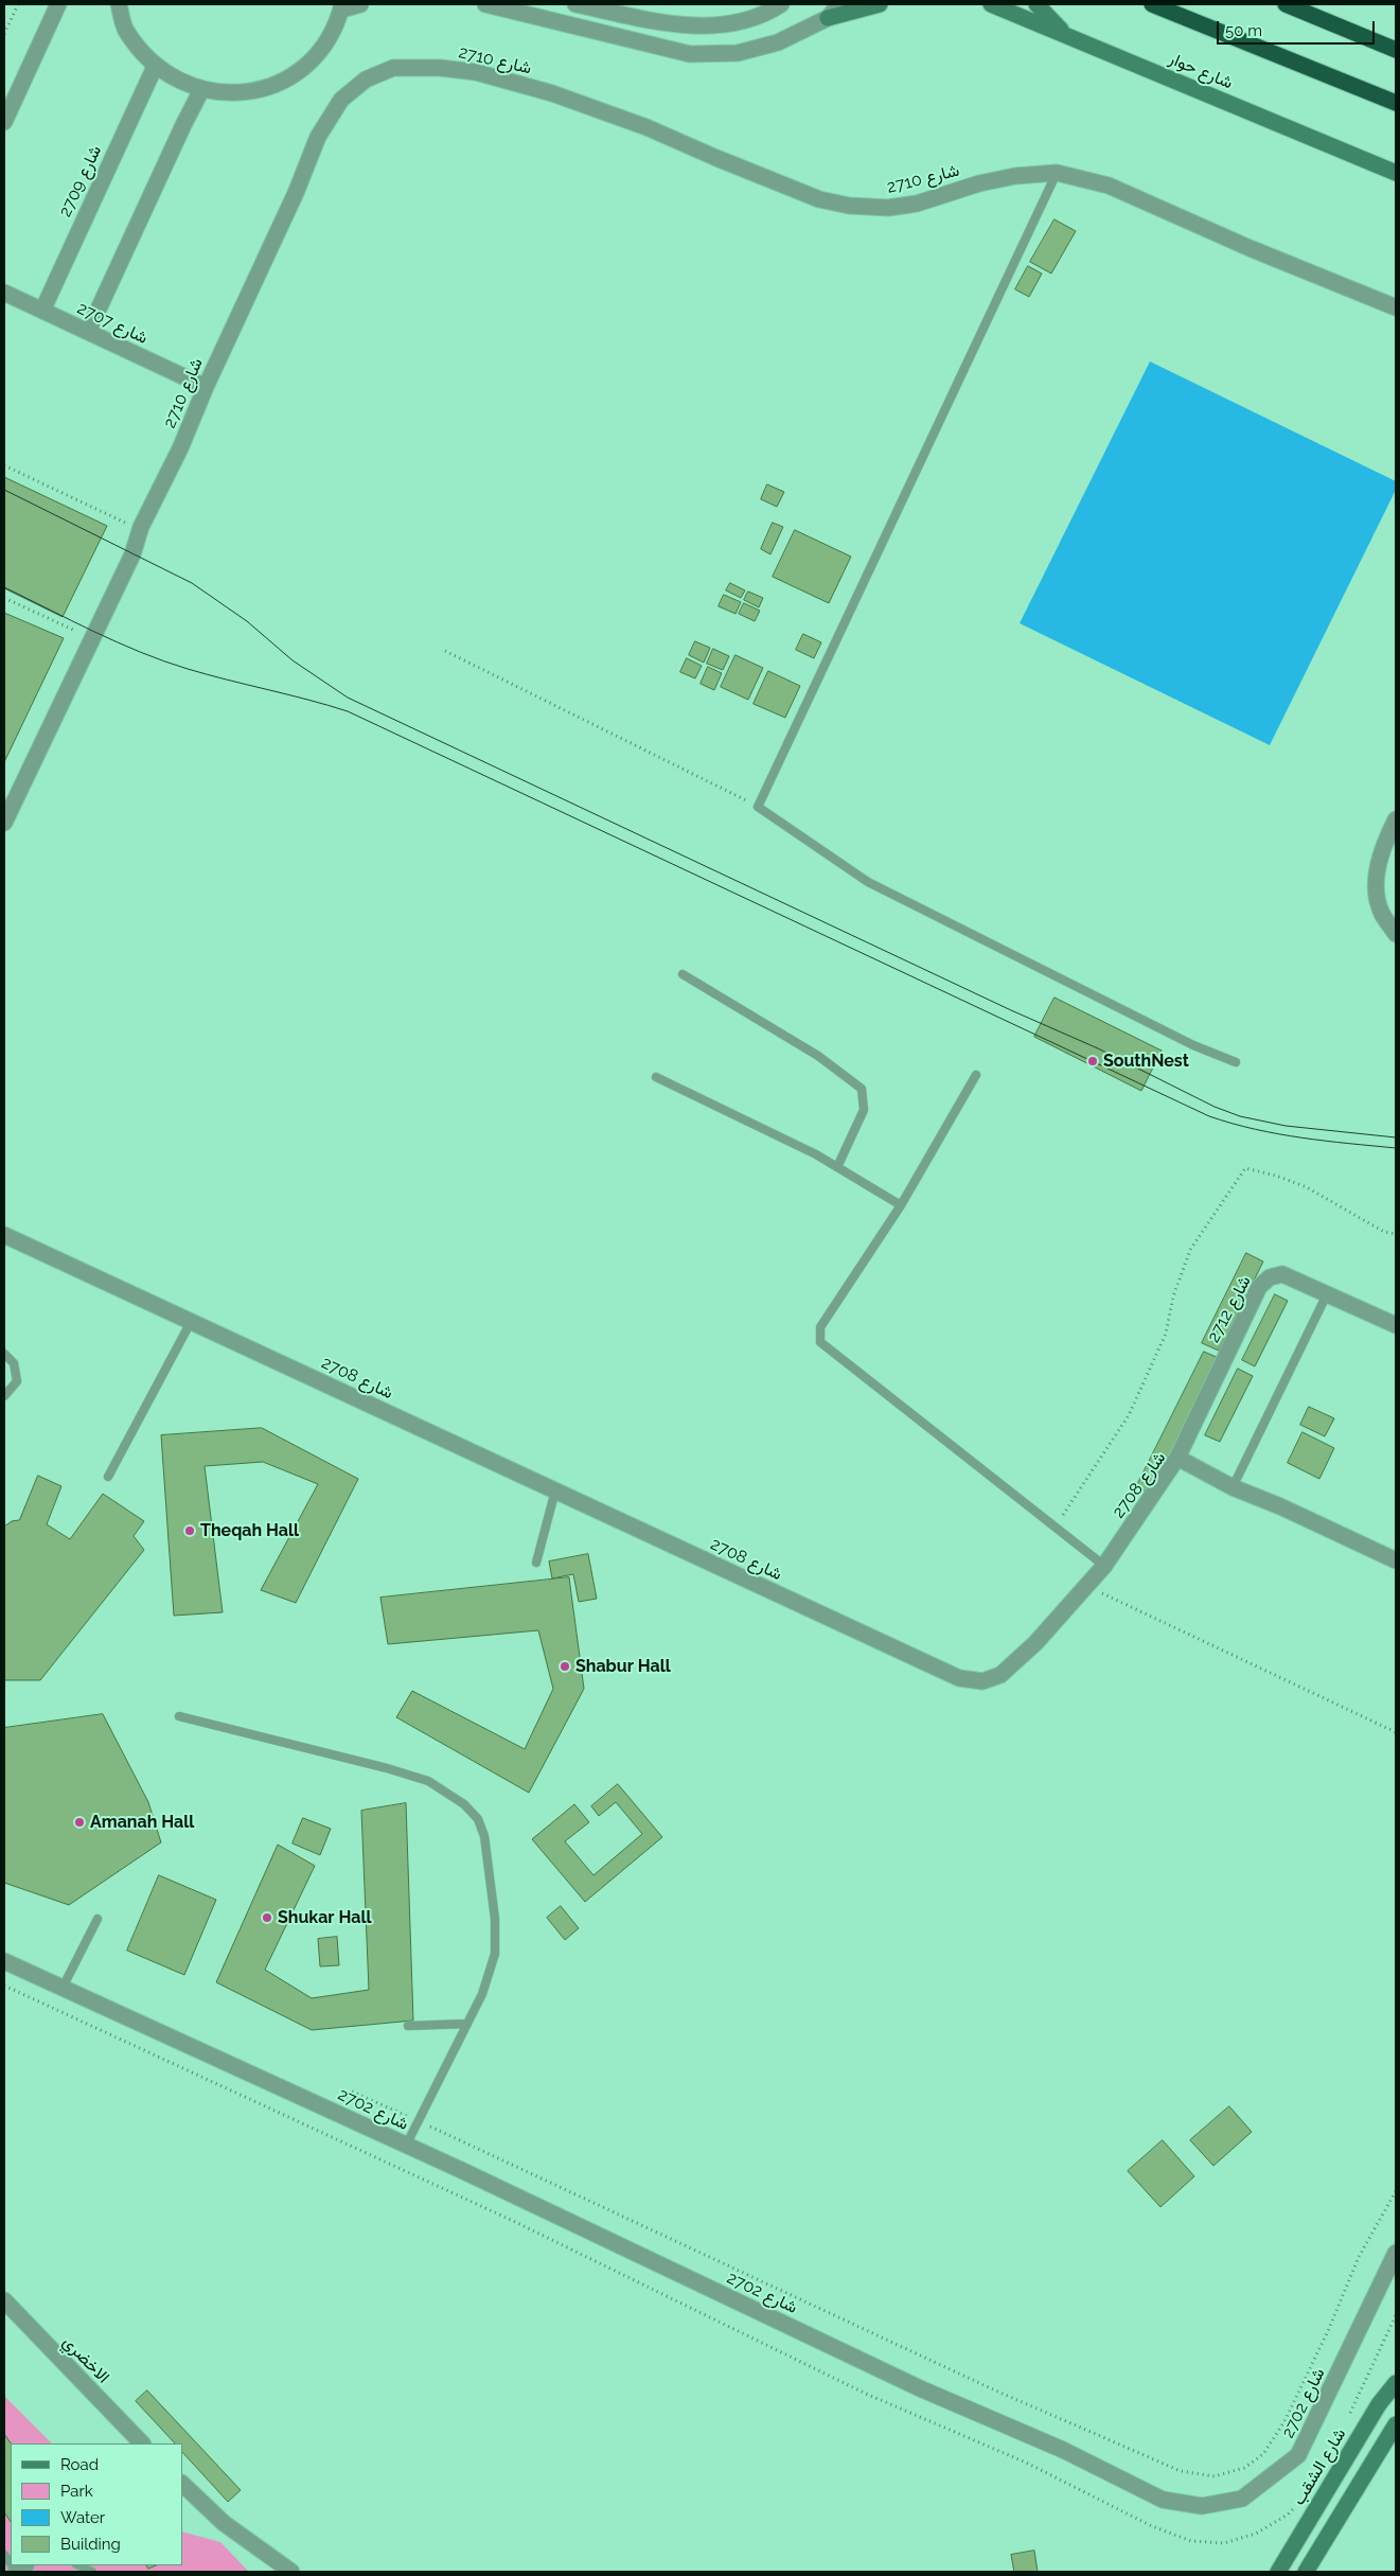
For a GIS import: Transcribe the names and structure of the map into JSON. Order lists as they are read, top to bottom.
{
  "streets": {
    "main road": ["شارع حوار", "شارع الشقب"],
    "street": [
      "شارع 2710",
      "شارع 2709",
      "شارع 2707",
      "شارع 2712",
      "شارع 2708",
      "شارع 2702",
      "الاخضري"
    ]
  },
  "crossings": [
    ["شارع 2710", "شارع 2707"],
    ["شارع 2709", "شارع 2707"],
    ["شارع 2712", "شارع 2708"]
  ],
  "places": [
    "SouthNest",
    "Theqah Hall",
    "Shabur Hall",
    "Amanah Hall",
    "Shukar Hall"
  ],
  "legend": [
    "Road",
    "Park",
    "Water",
    "Building"
  ],
  "scale_bar": "50 m"
}
